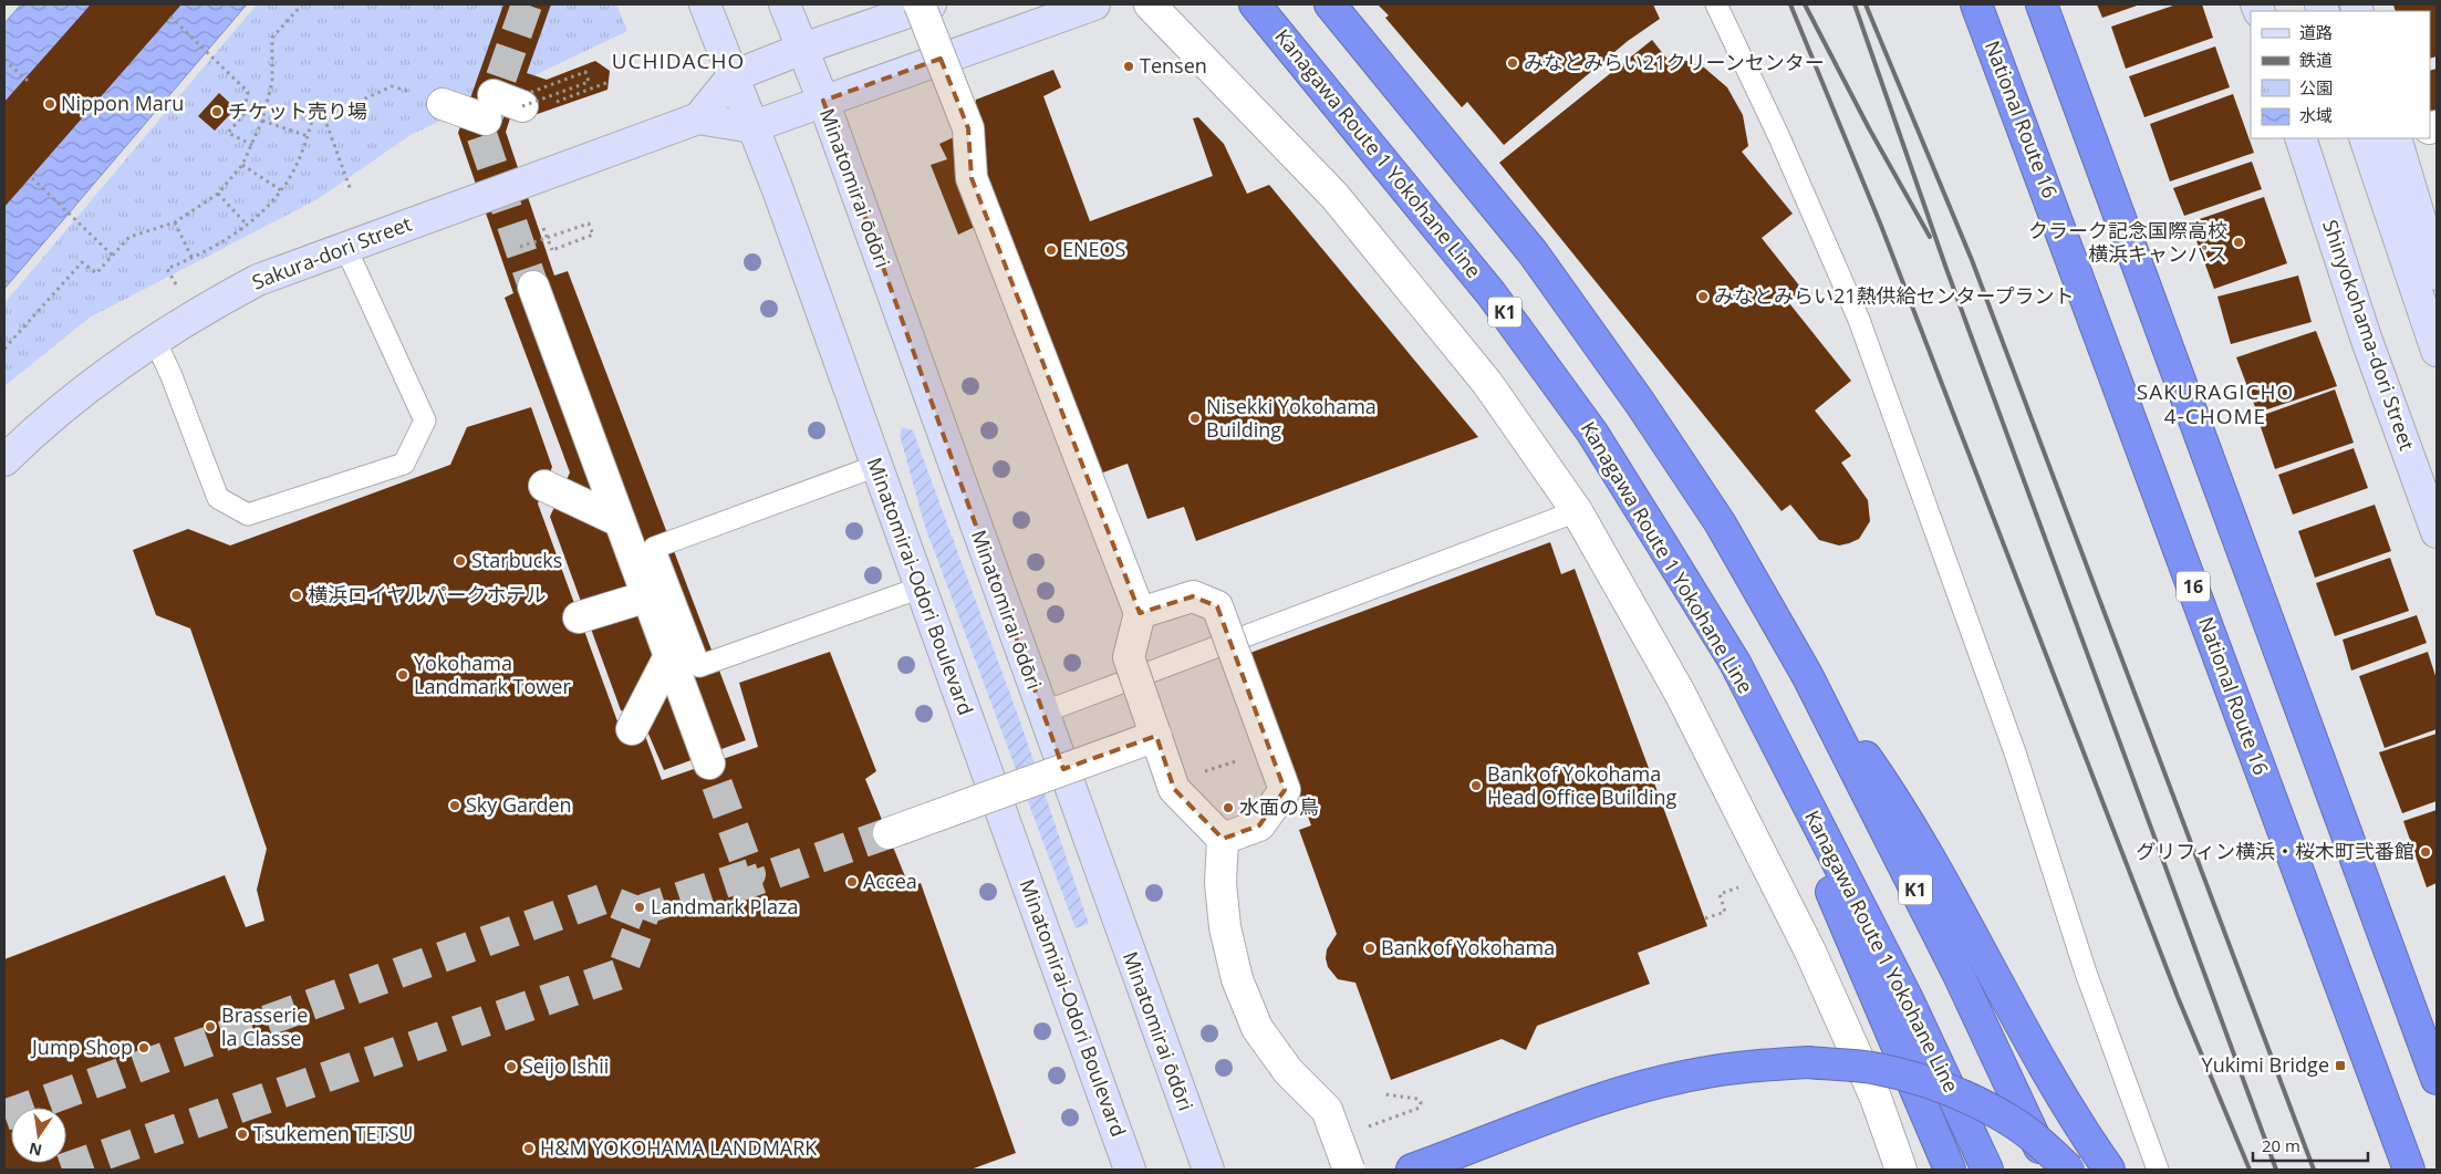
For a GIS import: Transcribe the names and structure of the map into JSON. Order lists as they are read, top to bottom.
{
  "streets": {
    "highway": [
      "National Route 16",
      "Kanagawa Route 1 Yokohane Line",
      "K1",
      "16"
    ],
    "street": [
      "Minatomirai ōdōri",
      "Sakura-dori Street",
      "Shinyokohama-dori Street",
      "Minatomirai-Odori Boulevard"
    ]
  },
  "crossings": [
    ["Sakura-dori Street", "Minatomirai-Odori Boulevard"]
  ],
  "districts": ["UCHIDACHO", "SAKURAGICHO 4-CHOME"],
  "places": {
    "other": [
      "みなとみらい21クリーンセンター",
      "Tensen",
      "Nippon Maru",
      "チケット売り場",
      "クラーク記念国際高校 横浜キャンパス",
      "ENEOS",
      "みなとみらい21熱供給センタープラント",
      "Nisekki Yokohama Building",
      "Starbucks",
      "横浜ロイヤルパークホテル",
      "Yokohama Landmark Tower",
      "Bank of Yokohama Head Office Building",
      "Sky Garden",
      "水面の鳥",
      "グリフィン横浜・桜木町弐番館",
      "Accea",
      "Landmark Plaza",
      "Bank of Yokohama",
      "Brasserie la Classe",
      "Jump Shop",
      "Seijo Ishii",
      "Tsukemen TETSU",
      "H&M YOKOHAMA LANDMARK"
    ],
    "transit": ["Yukimi Bridge"]
  },
  "legend": [
    "道路",
    "鉄道",
    "公園",
    "水域"
  ],
  "scale_bar": "20 m",
  "north": "bottom"
}
